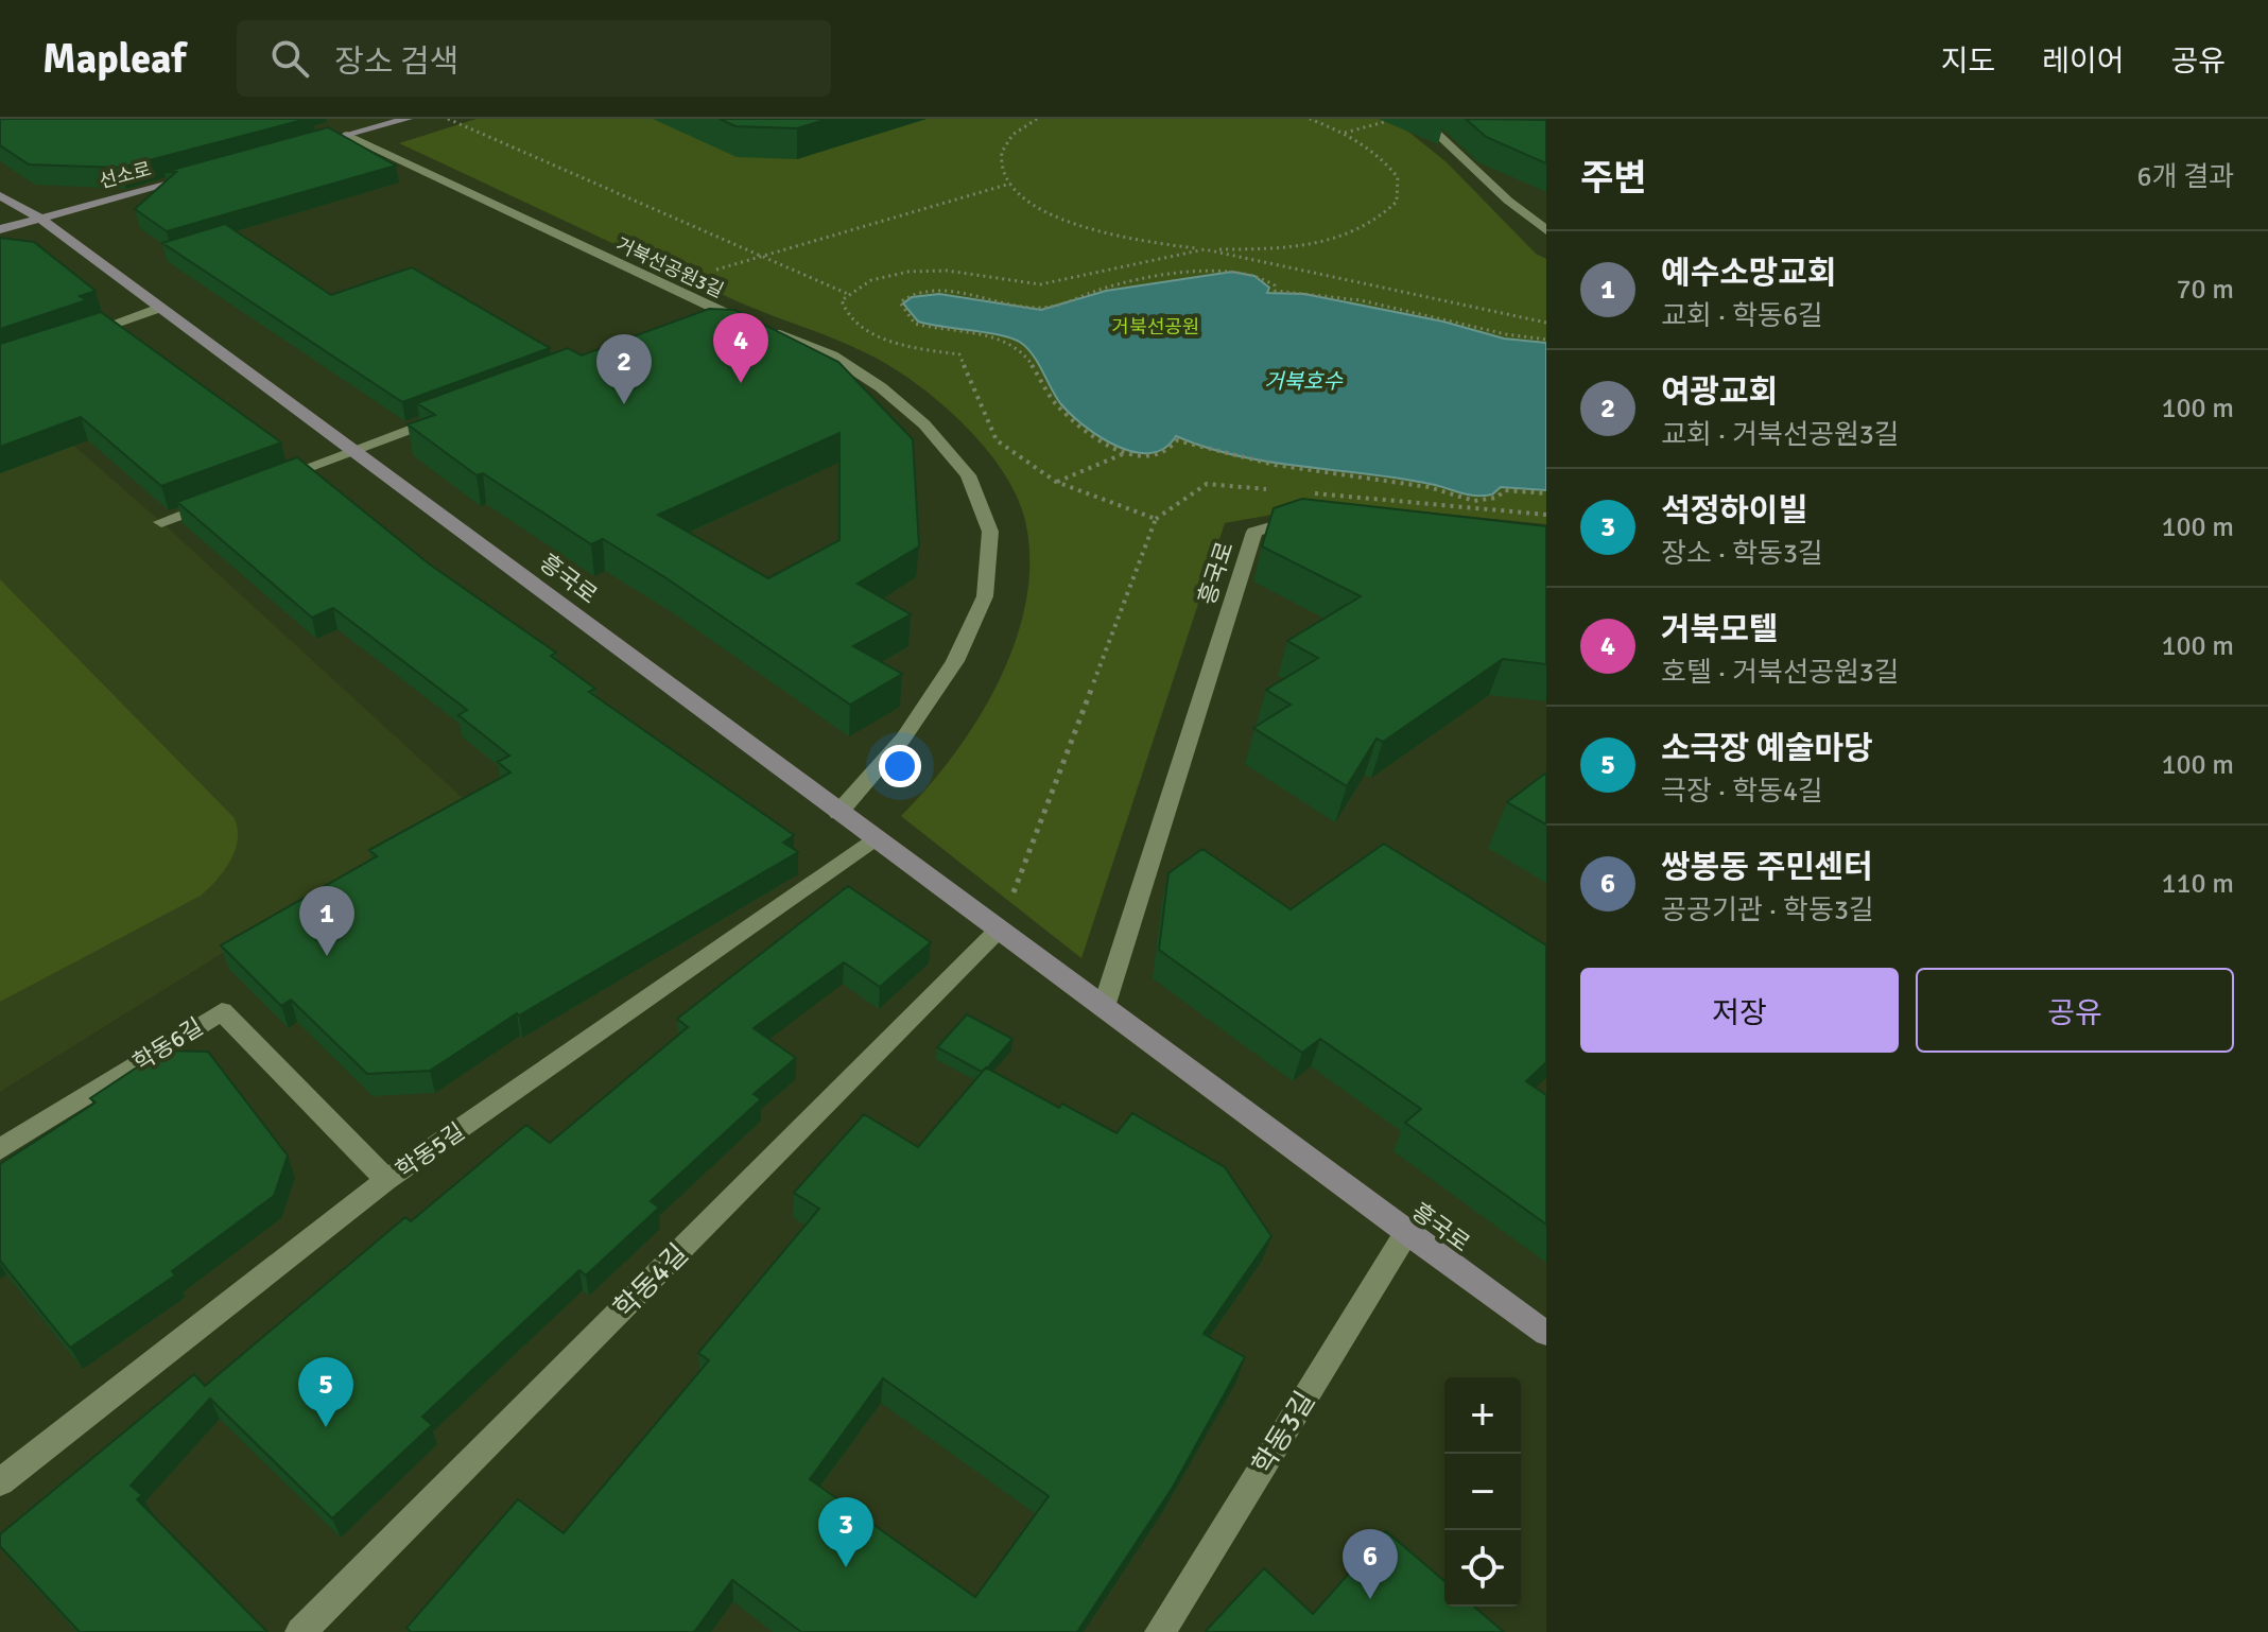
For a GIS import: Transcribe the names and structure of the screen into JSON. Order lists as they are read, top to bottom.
{
  "streets": {
    "street": [
      "선소로",
      "거북선공원3길",
      "흥국로",
      "학동6길",
      "학동5길",
      "학동4길",
      "학동3길"
    ]
  },
  "crossings": [
    ["선소로", "흥국로"],
    ["거북선공원3길", "흥국로"],
    ["흥국로", "학동5길"],
    ["흥국로", "학동4길"],
    ["흥국로", "학동3길"],
    ["학동6길", "학동5길"]
  ],
  "water": ["거북호수"],
  "parks": ["거북선공원"],
  "page": {
    "header": "Mapleaf",
    "search": "장소 검색",
    "nav": ["지도", "레이어", "공유"],
    "heading": ["주변", "6개 결과"],
    "list": [
      {
        "mark": "1",
        "name": "예수소망교회",
        "note": "교회 · 학동6길",
        "value": "70 m"
      },
      {
        "mark": "2",
        "name": "여광교회",
        "note": "교회 · 거북선공원3길",
        "value": "100 m"
      },
      {
        "mark": "3",
        "name": "석정하이빌",
        "note": "장소 · 학동3길",
        "value": "100 m"
      },
      {
        "mark": "4",
        "name": "거북모텔",
        "note": "호텔 · 거북선공원3길",
        "value": "100 m"
      },
      {
        "mark": "5",
        "name": "소극장 예술마당",
        "note": "극장 · 학동4길",
        "value": "100 m"
      },
      {
        "mark": "6",
        "name": "쌍봉동 주민센터",
        "note": "공공기관 · 학동3길",
        "value": "110 m"
      }
    ],
    "pins": [
      "4",
      "2",
      "1",
      "5",
      "3",
      "6"
    ],
    "buttons": ["저장", "공유"],
    "map_buttons": ["+", "−"]
  }
}
